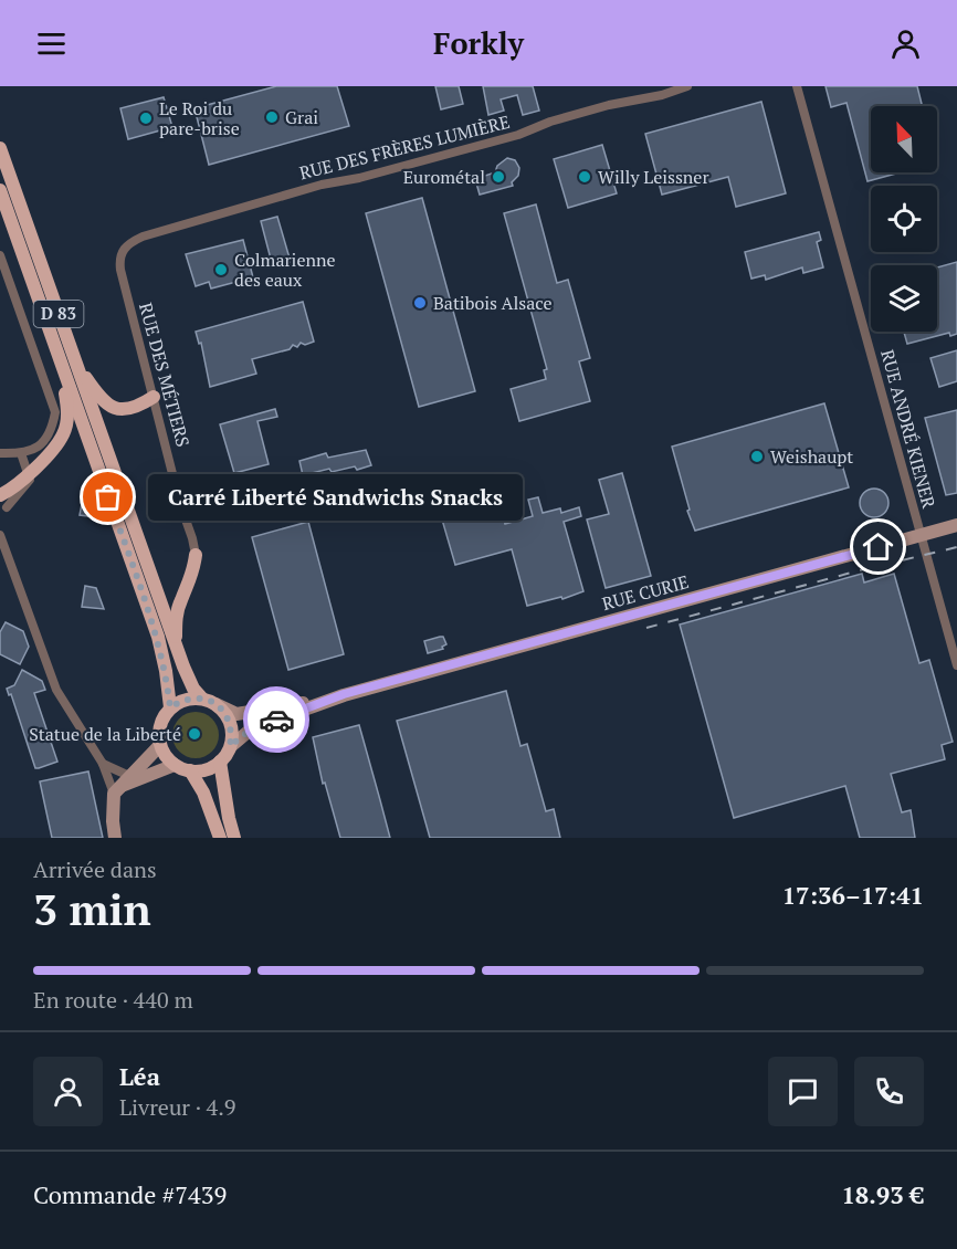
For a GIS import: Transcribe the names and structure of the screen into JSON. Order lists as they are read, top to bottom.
{
  "streets": {
    "main road": ["D 83", "RUE CURIE"],
    "street": ["RUE DES FRÈRES LUMIÈRE", "RUE DES MÉTIERS", "RUE ANDRÉ KIENER"]
  },
  "crossings": [
    ["RUE DES FRÈRES LUMIÈRE", "RUE DES MÉTIERS"],
    ["D 83", "RUE CURIE"],
    ["RUE ANDRÉ KIENER", "RUE CURIE"]
  ],
  "places": [
    "Grai",
    "Le Roi du pare-brise",
    "Eurométal",
    "Willy Leissner",
    "Colmarienne des eaux",
    "Batibois Alsace",
    "Weishaupt",
    "Carré Liberté Sandwichs Snacks",
    "Statue de la Liberté"
  ],
  "north": "top left",
  "page": {
    "header": "Forkly",
    "bubble": "Carré Liberté Sandwichs Snacks",
    "heading": ["3 min", "Arrivée dans", "17:36–17:41"],
    "panel": [
      "Léa",
      "Livreur · 4.9",
      "Commande #7439",
      "18.93 €"
    ],
    "bar": "En route · 440 m"
  }
}
